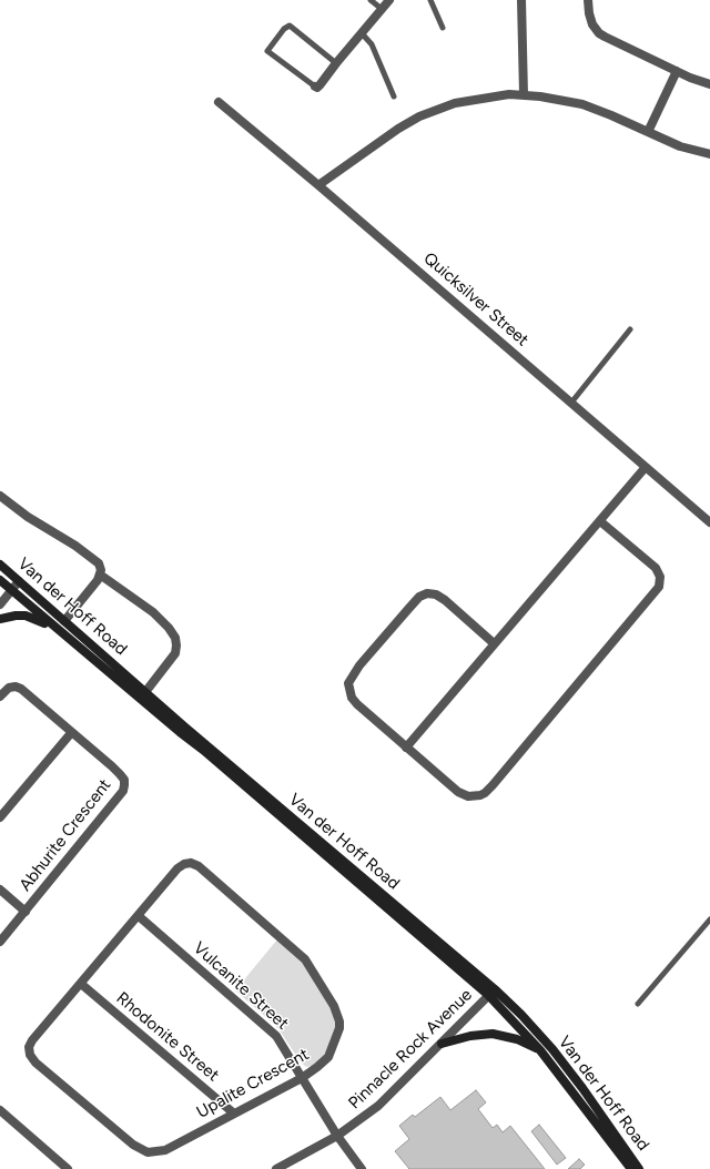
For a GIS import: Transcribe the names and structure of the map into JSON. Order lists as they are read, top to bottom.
{
  "streets": {
    "main road": ["Van der Hoff Road"],
    "street": [
      "Quicksilver Street",
      "Abhurite Crescent",
      "Vulcanite Street",
      "Rhodonite Street",
      "Pinnacle Rock Avenue",
      "Upalite Crescent"
    ]
  },
  "crossings": [
    ["Van der Hoff Road", "Pinnacle Rock Avenue"],
    ["Vulcanite Street", "Pinnacle Rock Avenue"],
    ["Vulcanite Street", "Upalite Crescent"],
    ["Rhodonite Street", "Upalite Crescent"]
  ]
}
